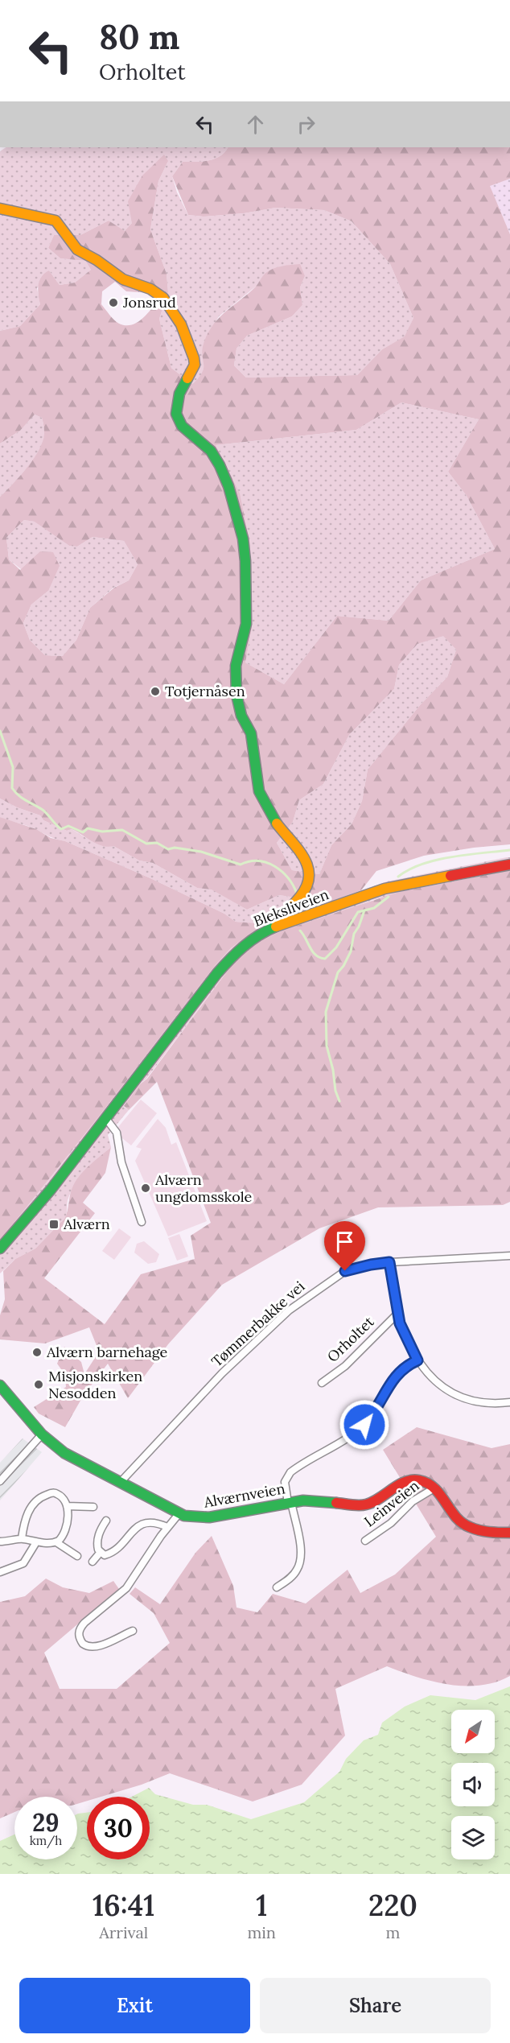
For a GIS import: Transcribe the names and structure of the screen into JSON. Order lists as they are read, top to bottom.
{
  "streets": {
    "main road": ["Bleksliveien", "Alværnveien"],
    "street": ["Tømmerbakke vei", "Orholtet", "Leinveien"]
  },
  "crossings": [
    ["Tømmerbakke vei", "Alværnveien"],
    ["Alværnveien", "Leinveien"]
  ],
  "places": {
    "other": [
      "Jonsrud",
      "Totjernåsen",
      "Alværn ungdomsskole",
      "Alværn barnehage",
      "Misjonskirken Nesodden"
    ],
    "transit": ["Alværn"]
  },
  "north": "bottom left",
  "page": {
    "turn": ["80 m", "Orholtet"],
    "speed": "29 km/h",
    "limit": "30",
    "eta": [
      "16:41",
      "Arrival",
      "1",
      "min",
      "220",
      "m"
    ],
    "buttons": ["Exit", "Share"]
  }
}
